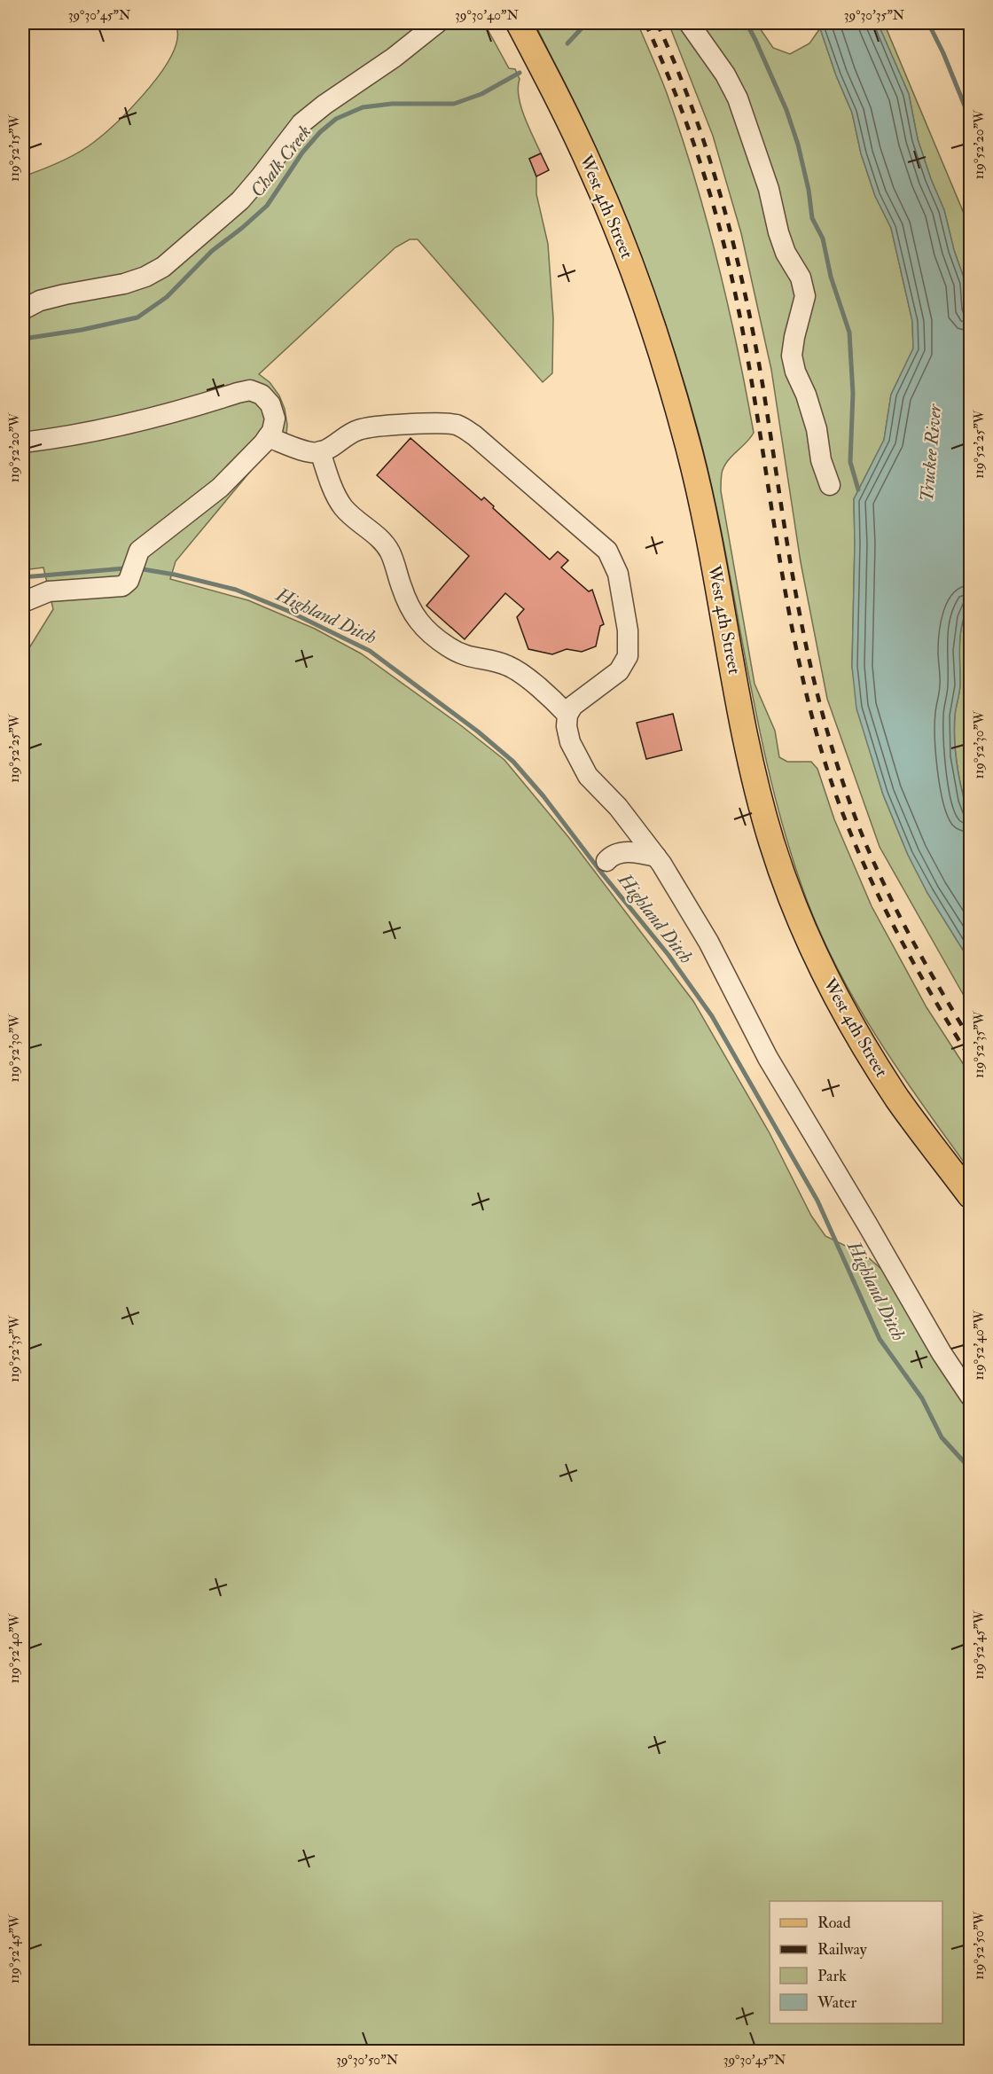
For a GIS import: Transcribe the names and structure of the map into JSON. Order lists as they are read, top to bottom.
{
  "streets": {
    "main road": ["West 4th Street"]
  },
  "water": ["Chalk Creek", "Truckee River", "Highland Ditch"],
  "legend": [
    "Road",
    "Railway",
    "Park",
    "Water"
  ],
  "coordinates": [
    "39°30'45\"N",
    "39°30'40\"N",
    "39°30'35\"N",
    "119°52'20\"W",
    "119°52'15\"W",
    "119°52'25\"W",
    "119°52'30\"W",
    "119°52'35\"W",
    "119°52'40\"W",
    "119°52'45\"W",
    "119°52'50\"W",
    "39°30'50\"N"
  ]
}
